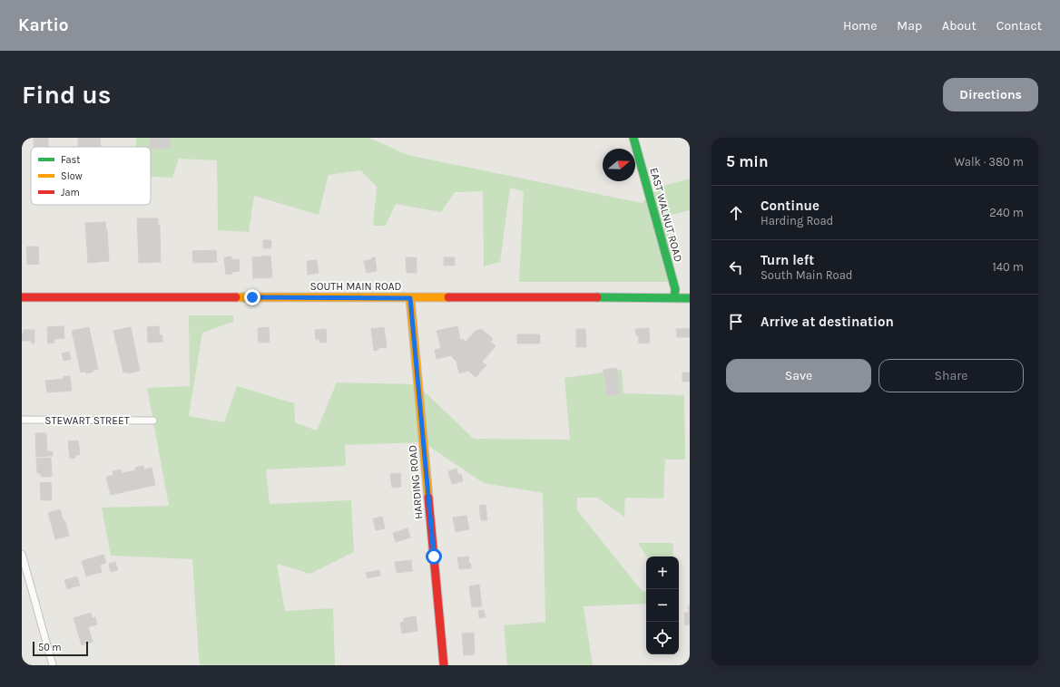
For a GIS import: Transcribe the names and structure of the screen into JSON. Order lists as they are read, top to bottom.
{
  "streets": {
    "main road": ["EAST WALNUT ROAD", "SOUTH MAIN ROAD", "HARDING ROAD"],
    "street": ["STEWART STREET"]
  },
  "crossings": [
    ["EAST WALNUT ROAD", "SOUTH MAIN ROAD"],
    ["SOUTH MAIN ROAD", "HARDING ROAD"]
  ],
  "legend": ["Fast", "Slow", "Jam"],
  "scale_bar": "50 m",
  "north": "right",
  "page": {
    "header": "Kartio",
    "nav": [
      "Home",
      "Map",
      "About",
      "Contact"
    ],
    "buttons": [
      "Directions",
      ["Save", "Share"]
    ],
    "title": "Find us",
    "heading": ["5 min", "Walk · 380 m"],
    "list": [
      ["Continue", "Harding Road", "240 m"],
      ["Turn left", "South Main Road", "140 m"],
      "Arrive at destination"
    ],
    "map_buttons": ["+", "−"],
    "scale": "50 m"
  }
}
